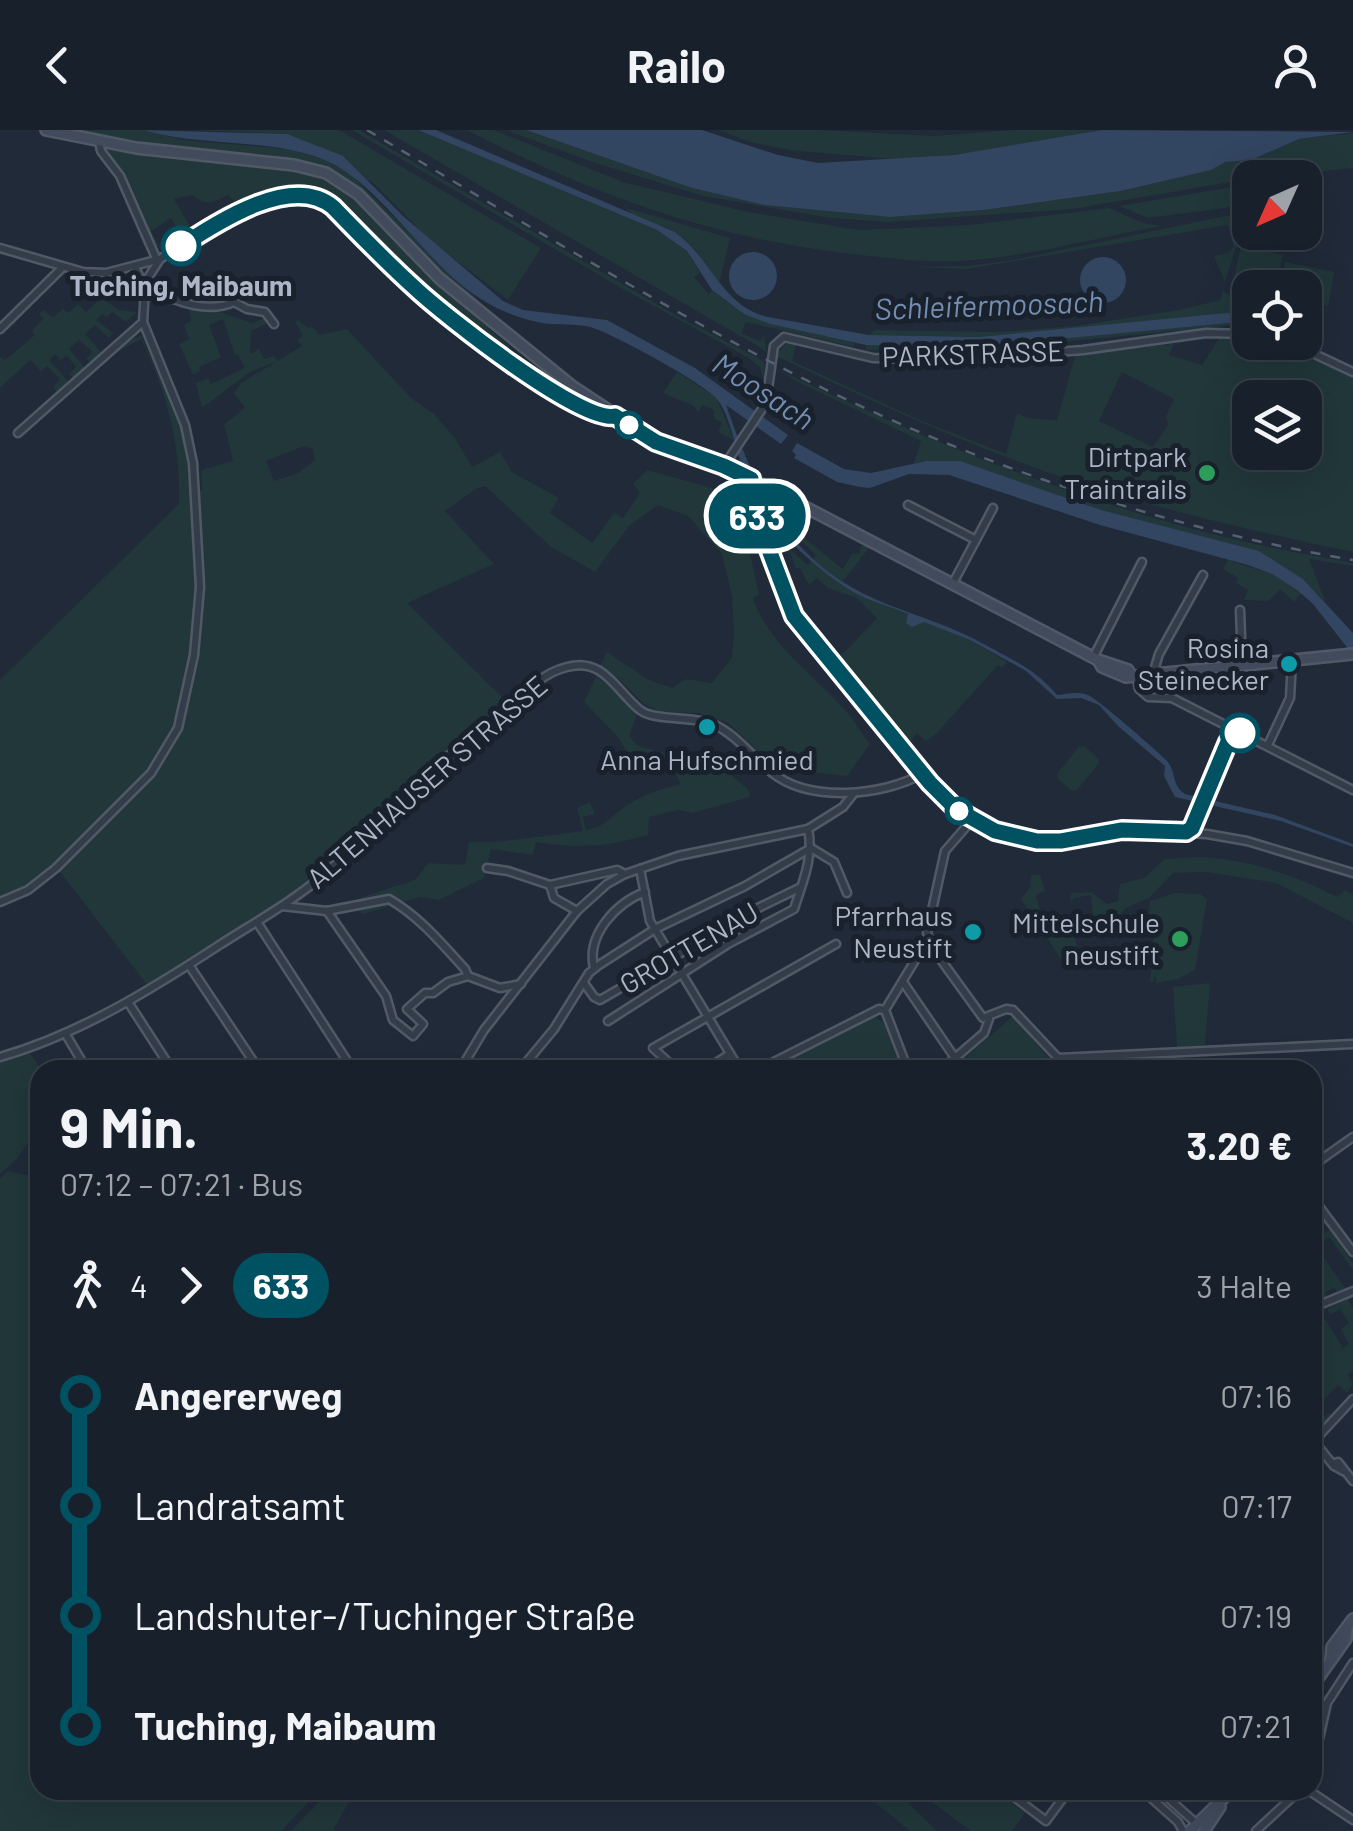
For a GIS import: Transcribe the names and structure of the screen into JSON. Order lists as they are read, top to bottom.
{
  "streets": {
    "street": ["PARKSTRASSE", "ALTENHAUSER STRASSE", "GROTTENAU"]
  },
  "water": ["Schleifermoosach", "Moosach"],
  "places": [
    "Tuching, Maibaum",
    "Dirtpark Traintrails",
    "Rosina Steinecker",
    "Anna Hufschmied",
    "Pfarrhaus Neustift",
    "Mittelschule neustift"
  ],
  "lines": ["bus line 633"],
  "north": "bottom left",
  "page": {
    "header": "Railo",
    "on_map": "633",
    "heading": ["9 Min.", "07:12 – 07:21 · Bus", "3.20 €"],
    "legs": ["4", "633", "3 Halte"],
    "list": [
      {
        "name": "Angererweg",
        "value": "07:16"
      },
      {
        "name": "Landratsamt",
        "value": "07:17"
      },
      {
        "name": "Landshuter-/Tuchinger Straße",
        "value": "07:19"
      },
      {
        "name": "Tuching, Maibaum",
        "value": "07:21"
      }
    ]
  }
}
